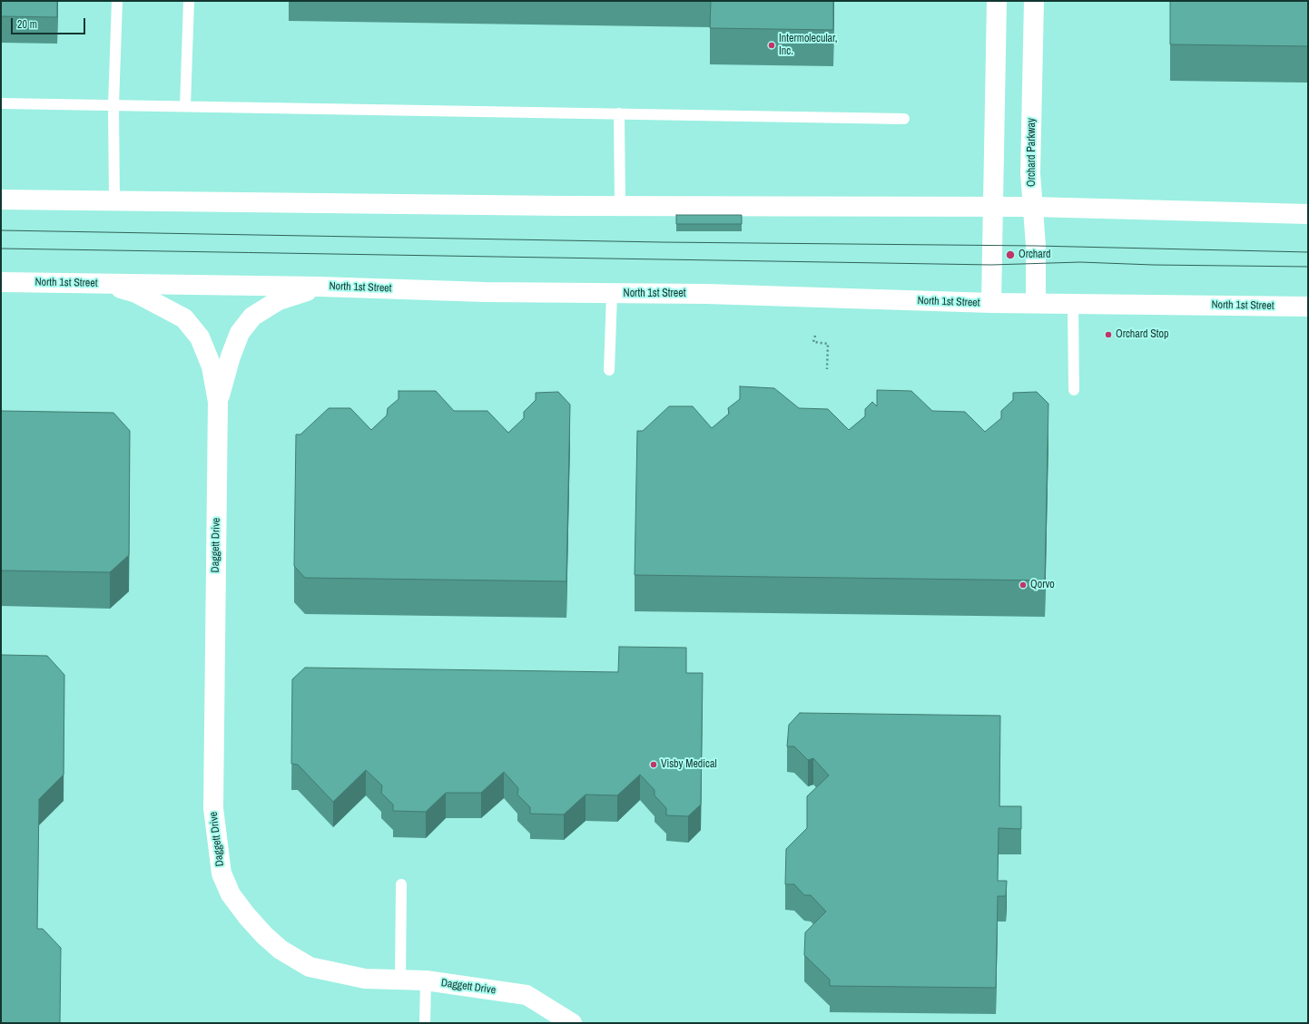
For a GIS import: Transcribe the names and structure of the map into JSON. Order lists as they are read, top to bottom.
{
  "streets": {
    "main road": ["Orchard Parkway", "North 1st Street", "Daggett Drive"]
  },
  "crossings": [
    ["Orchard Parkway", "North 1st Street"]
  ],
  "places": [
    "Intermolecular, Inc.",
    "Orchard",
    "Orchard Stop",
    "Qorvo",
    "Visby Medical"
  ],
  "scale_bar": "20 m"
}
